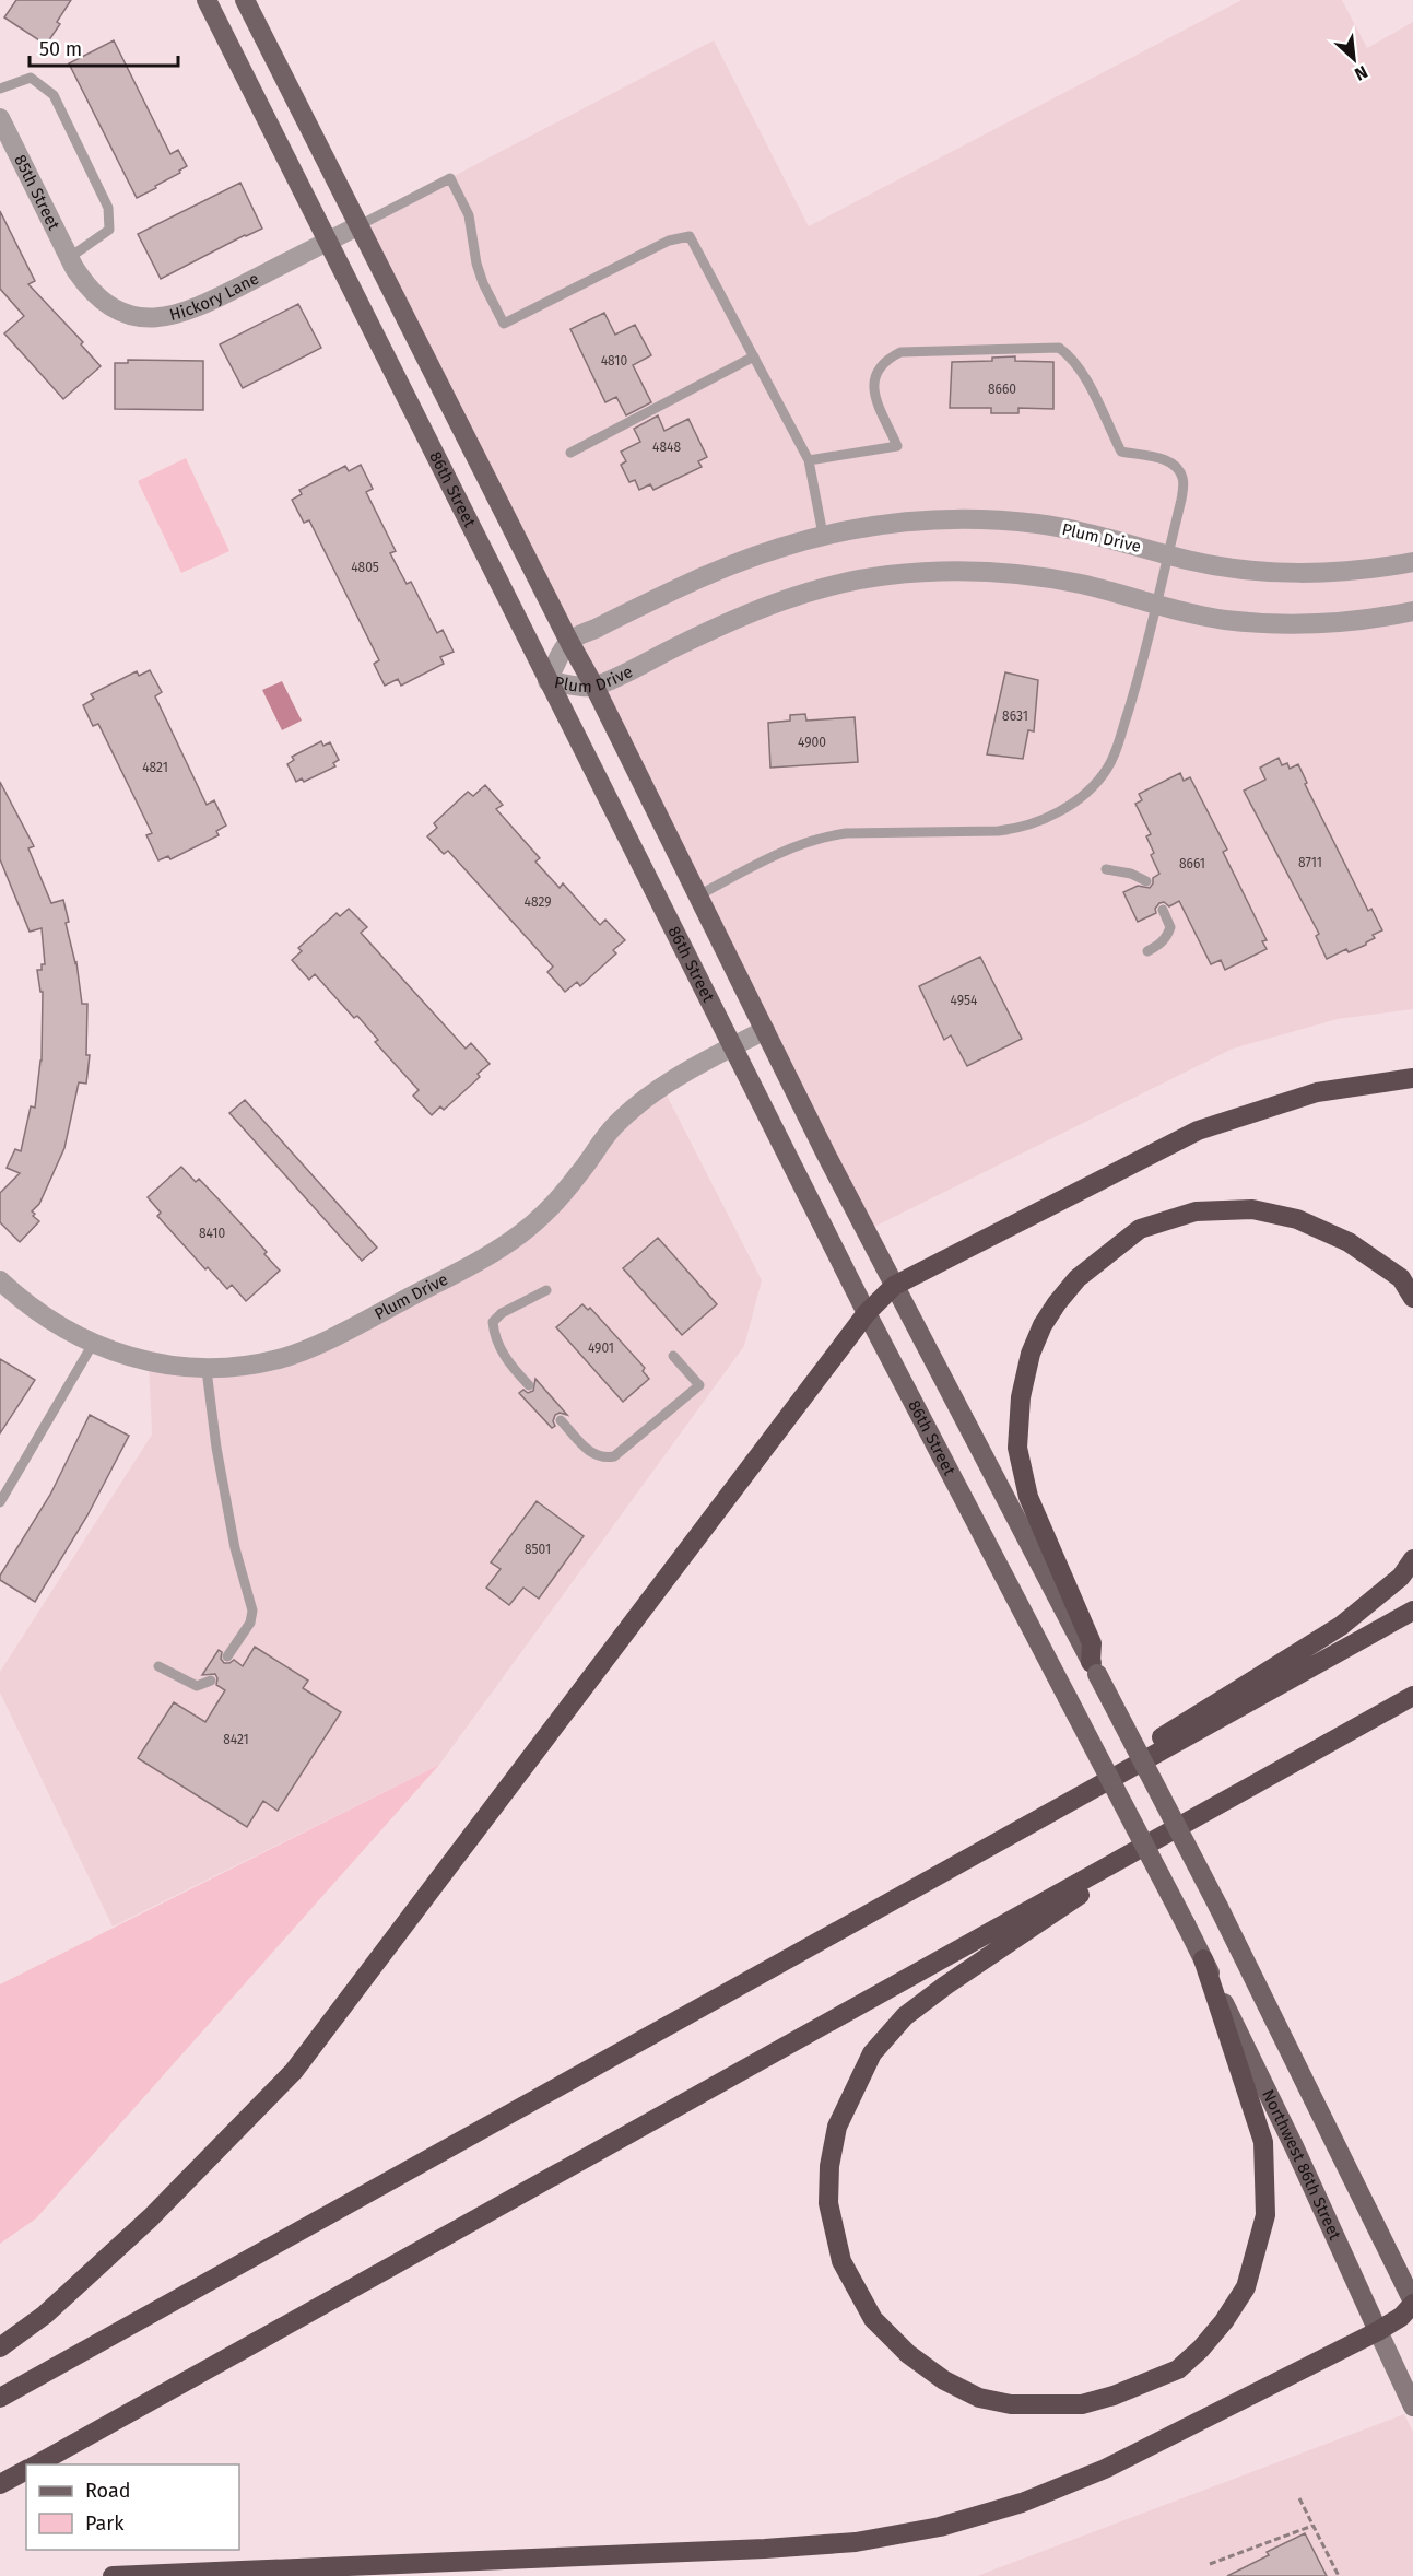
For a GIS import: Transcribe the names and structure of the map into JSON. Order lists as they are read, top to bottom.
{
  "streets": {
    "main road": ["86th Street", "Northwest 86th Street"],
    "street": ["85th Street", "Hickory Lane", "Plum Drive"]
  },
  "crossings": [
    ["85th Street", "Hickory Lane"],
    ["Hickory Lane", "86th Street"],
    ["86th Street", "Plum Drive"],
    ["86th Street", "Northwest 86th Street"]
  ],
  "house_numbers": [
    "4810",
    "8660",
    "4848",
    "4805",
    "8631",
    "4900",
    "4821",
    "8711",
    "8661",
    "4829",
    "4954",
    "8410",
    "4901",
    "8501",
    "8421"
  ],
  "legend": ["Road", "Park"],
  "scale_bar": "50 m",
  "north": "bottom right"
}
